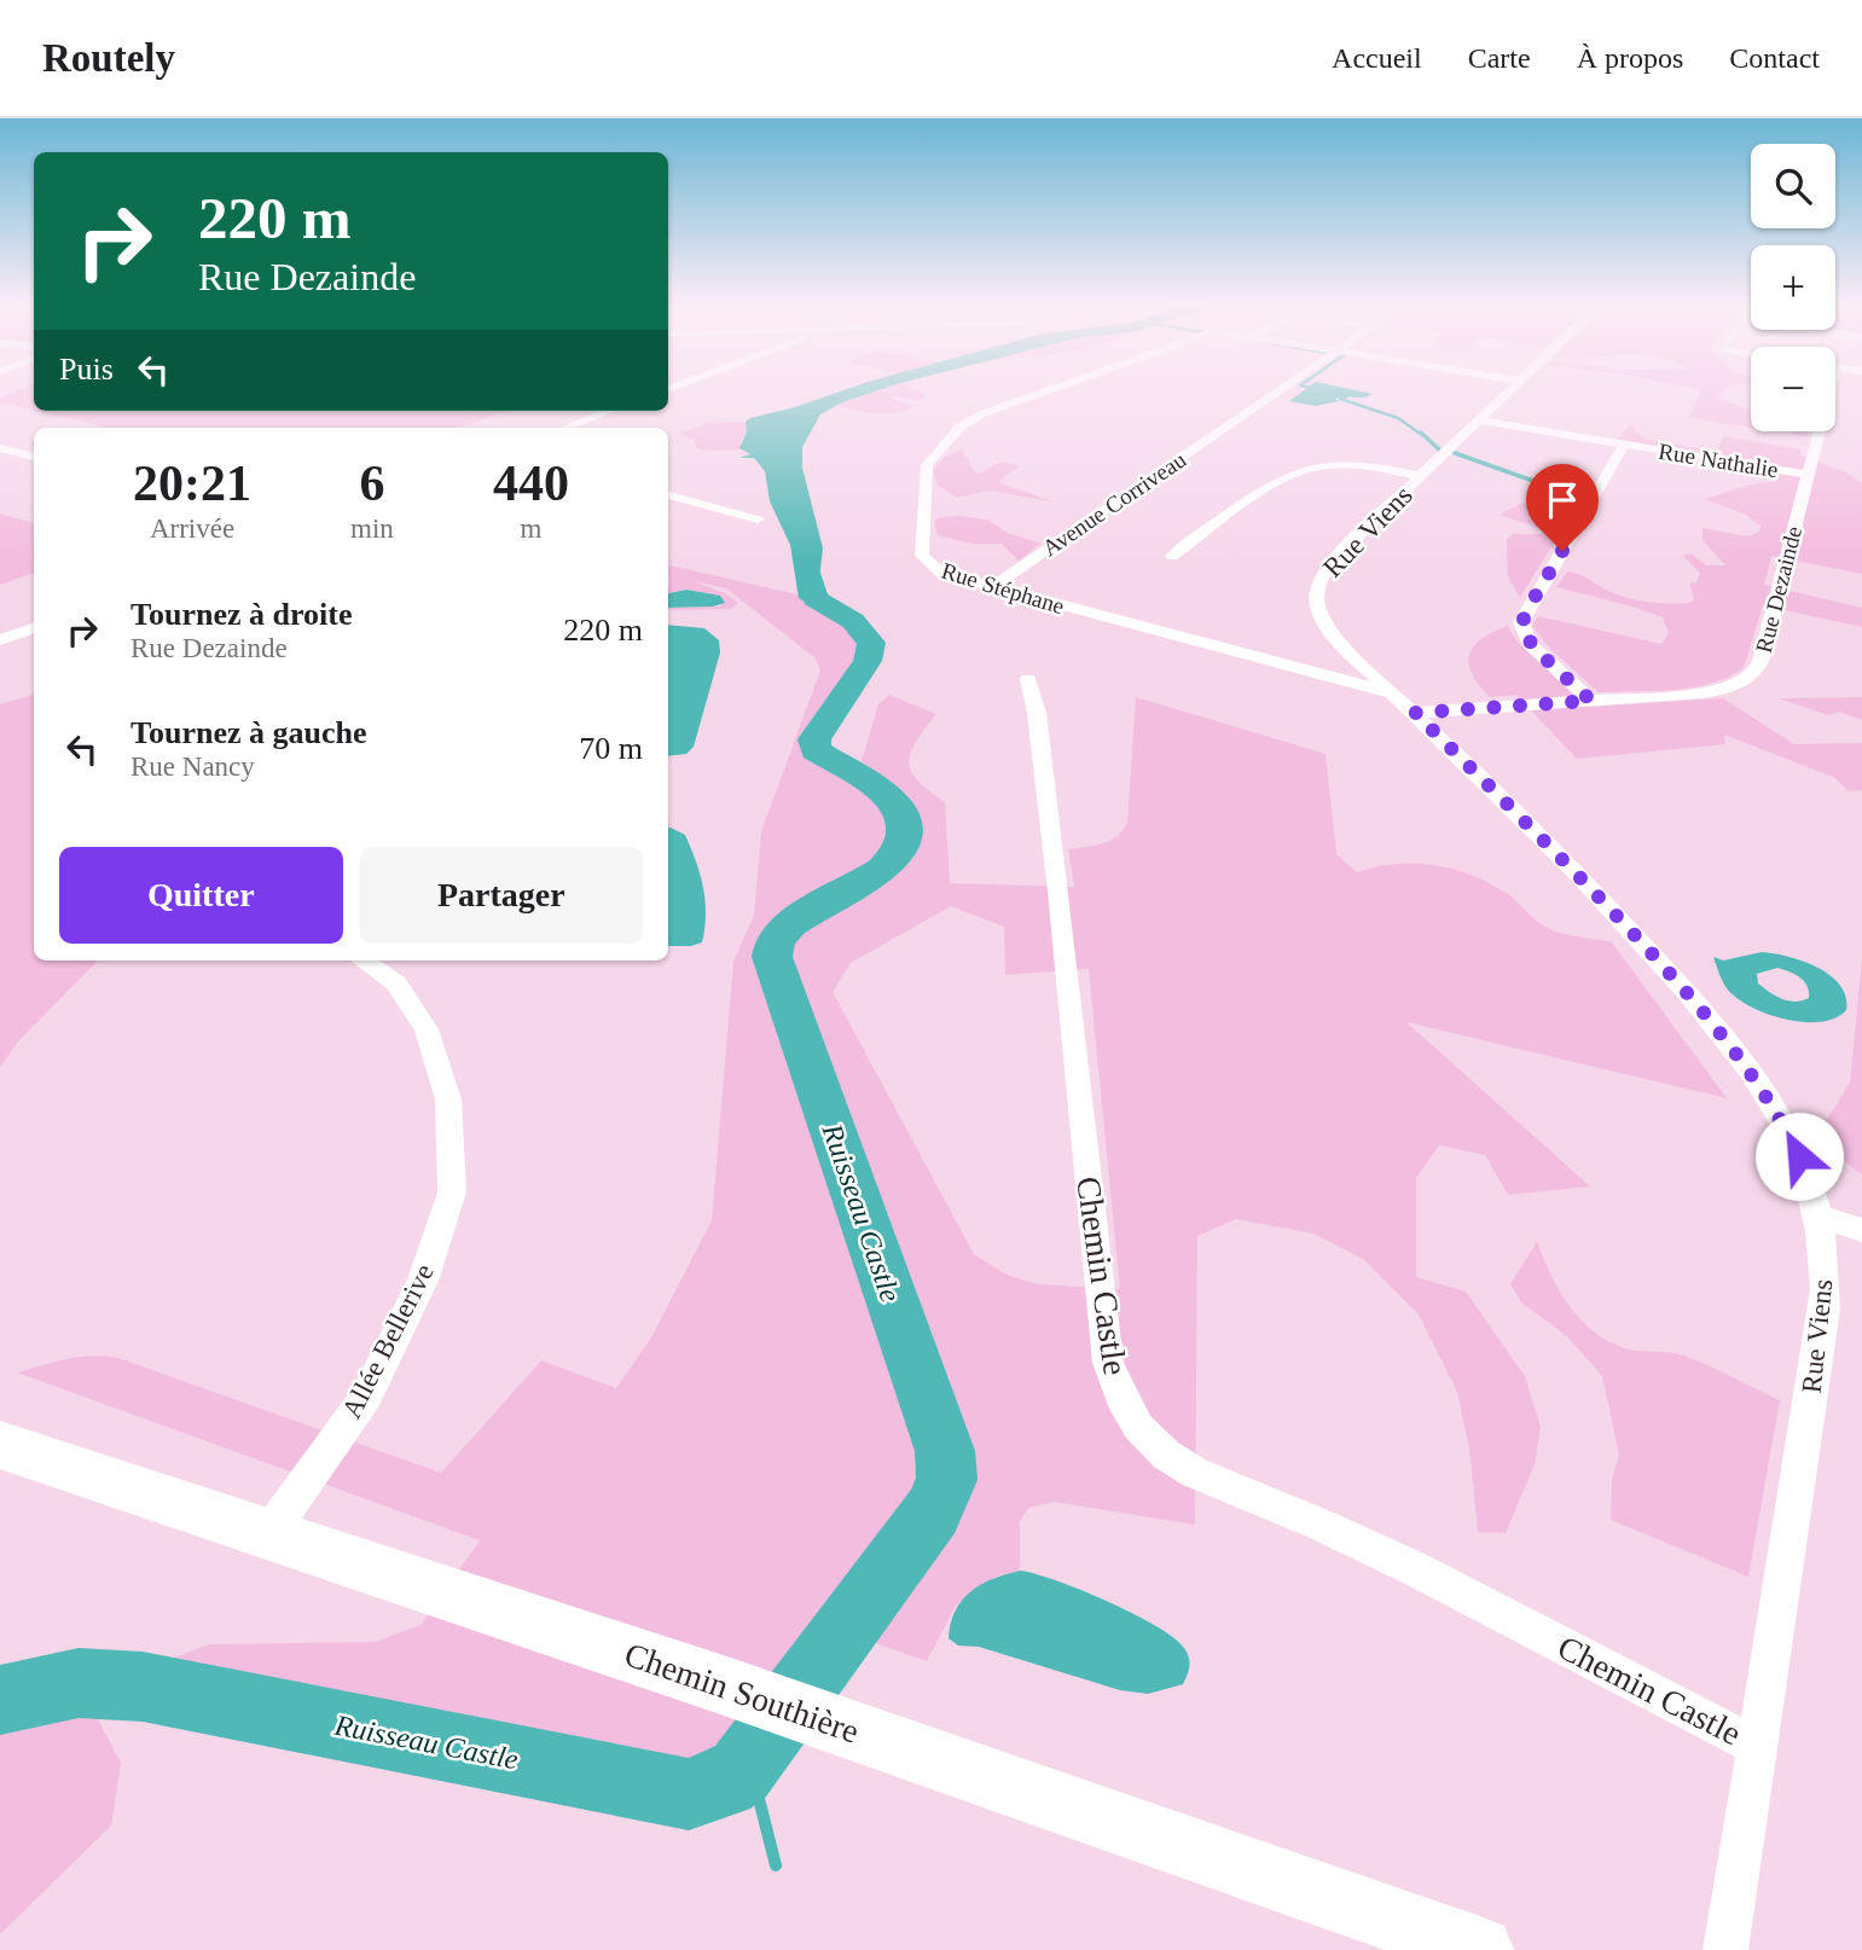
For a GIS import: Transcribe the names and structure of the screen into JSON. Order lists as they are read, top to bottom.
{
  "streets": {
    "street": [
      "Rue Nathalie",
      "Avenue Corriveau",
      "Rue Viens",
      "Rue Stéphane",
      "Rue Dezainde",
      "Chemin Castle",
      "Allée Bellerive",
      "Chemin Southière"
    ]
  },
  "crossings": [
    ["Rue Nathalie", "Rue Viens"],
    ["Rue Nathalie", "Rue Dezainde"],
    ["Avenue Corriveau", "Rue Stéphane"],
    ["Rue Viens", "Rue Stéphane"],
    ["Rue Viens", "Rue Dezainde"],
    ["Rue Viens", "Chemin Castle"],
    ["Allée Bellerive", "Chemin Southière"]
  ],
  "water": ["Ruisseau Castle"],
  "page": {
    "header": "Routely",
    "nav": [
      "Accueil",
      "Carte",
      "À propos",
      "Contact"
    ],
    "map_buttons": ["+", "−"],
    "turn": ["220 m", "Rue Dezainde"],
    "then": "Puis",
    "eta": [
      "20:21",
      "Arrivée",
      "6",
      "min",
      "440",
      "m"
    ],
    "list": [
      {
        "name": "Tournez à droite",
        "note": "Rue Dezainde",
        "value": "220 m"
      },
      {
        "name": "Tournez à gauche",
        "note": "Rue Nancy",
        "value": "70 m"
      }
    ],
    "buttons": ["Quitter", "Partager"]
  }
}
